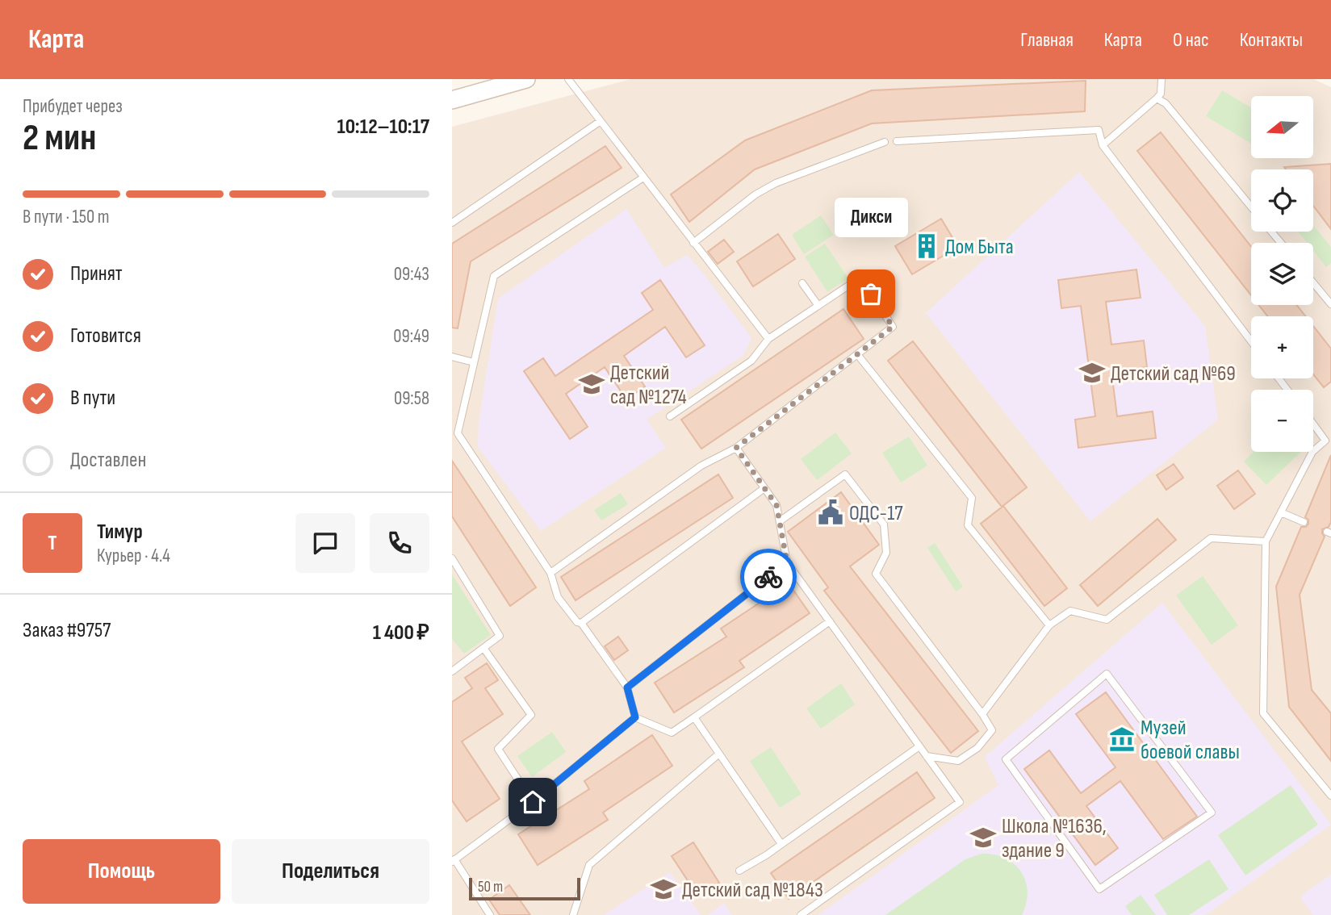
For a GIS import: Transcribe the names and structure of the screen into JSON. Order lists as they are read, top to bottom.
{
  "places": {
    "building": ["Дом Быта"],
    "other": ["Дикси"],
    "school or university": [
      "Детский сад №69",
      "Детский сад №1274",
      "Школа №1636, здание 9",
      "Детский сад №1843"
    ],
    "public building": ["ОДС-17"],
    "museum": ["Музей боевой славы"]
  },
  "scale_bar": "50 m",
  "north": "left",
  "page": {
    "header": "Карта",
    "nav": [
      "Главная",
      "Карта",
      "О нас",
      "Контакты"
    ],
    "heading": ["2 мин", "Прибудет через", "10:12–10:17"],
    "panel": [
      "Тимур",
      "Курьер · 4.4",
      "Заказ #9757",
      "1 400 ₽"
    ],
    "map_buttons": ["+", "−"],
    "bar": "В пути · 150 m",
    "bubble": "Дикси",
    "list": [
      ["Принят", "09:43"],
      ["Готовится", "09:49"],
      ["В пути", "09:58"],
      "Доставлен"
    ],
    "round": "Т",
    "buttons": ["Помощь", "Поделиться"],
    "scale": "50 m"
  }
}
